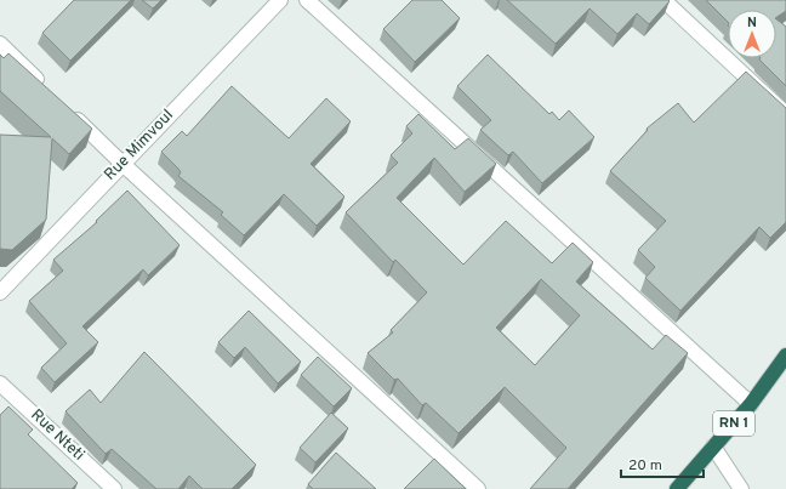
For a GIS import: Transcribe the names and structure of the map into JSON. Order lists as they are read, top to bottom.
{
  "streets": {
    "highway": ["RN 1"],
    "street": ["Rue Mimvoul", "Rue Nteti"]
  },
  "scale_bar": "20 m",
  "north": "top"
}
